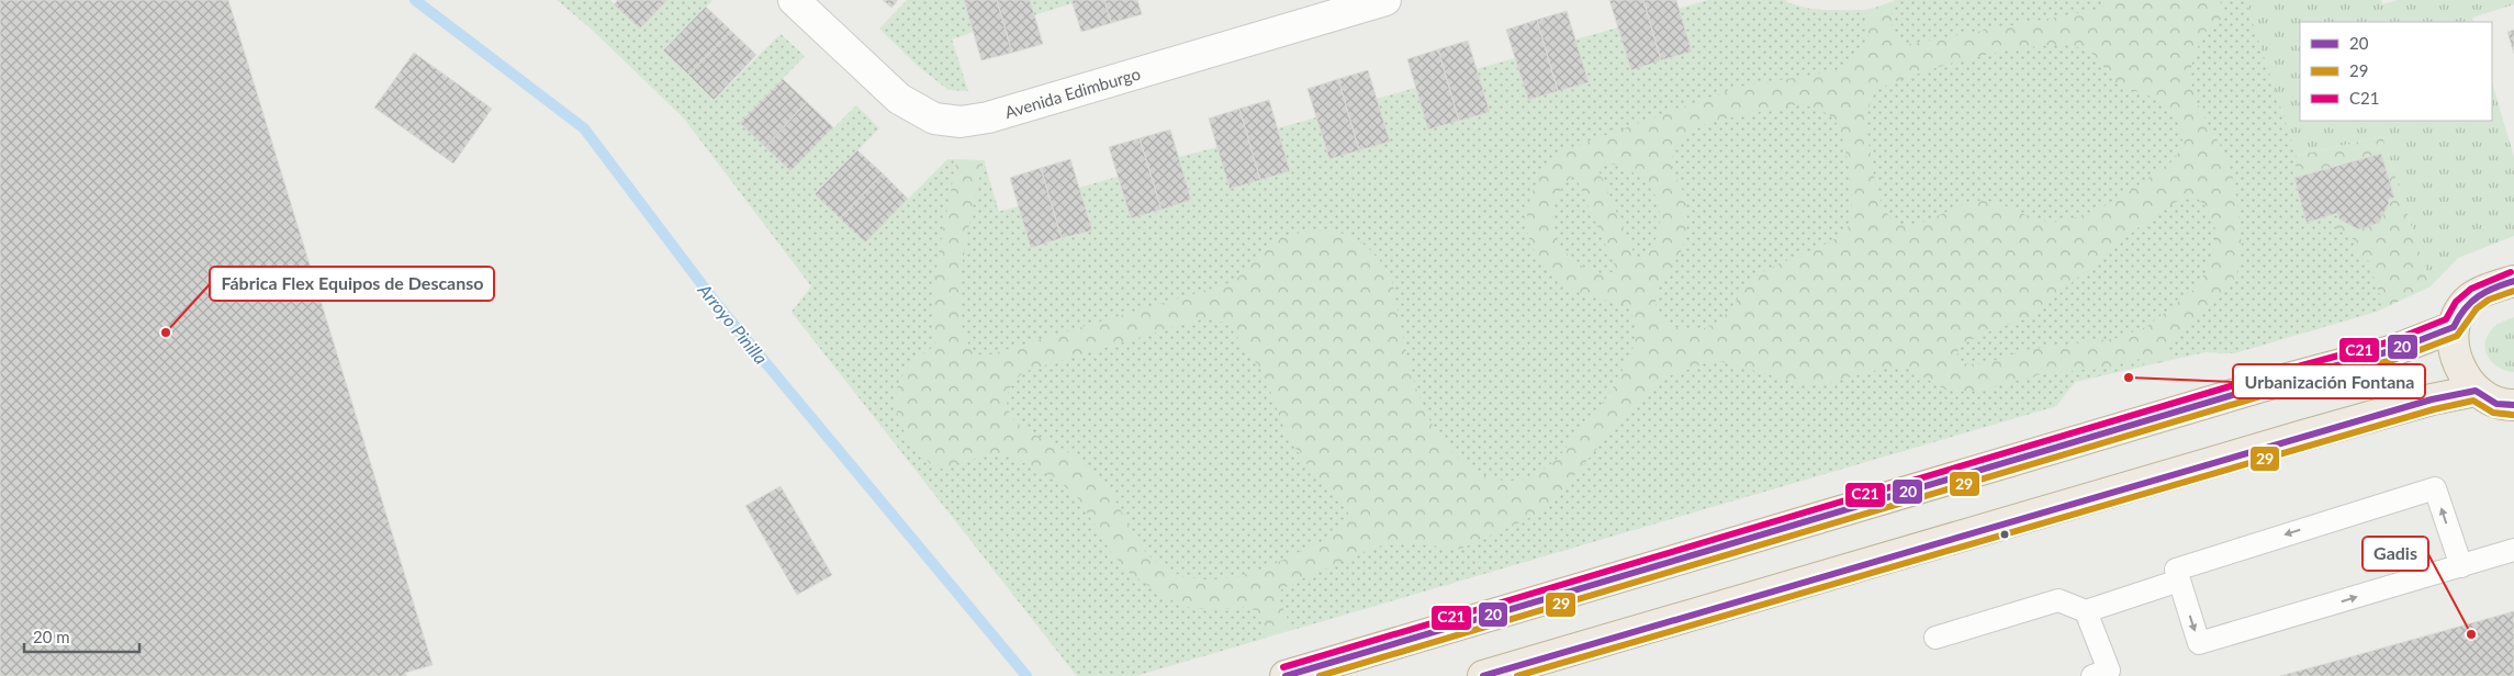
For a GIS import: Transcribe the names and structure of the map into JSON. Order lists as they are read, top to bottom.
{
  "streets": {
    "street": ["Avenida Edimburgo"]
  },
  "water": ["Arroyo Pinilla"],
  "places": ["Fábrica Flex Equipos de Descanso", "Urbanización Fontana", "Gadis"],
  "lines": ["transit line C21", "transit line 20", "transit line 29"],
  "legend": ["20", "29", "C21"],
  "scale_bar": "20 m"
}
